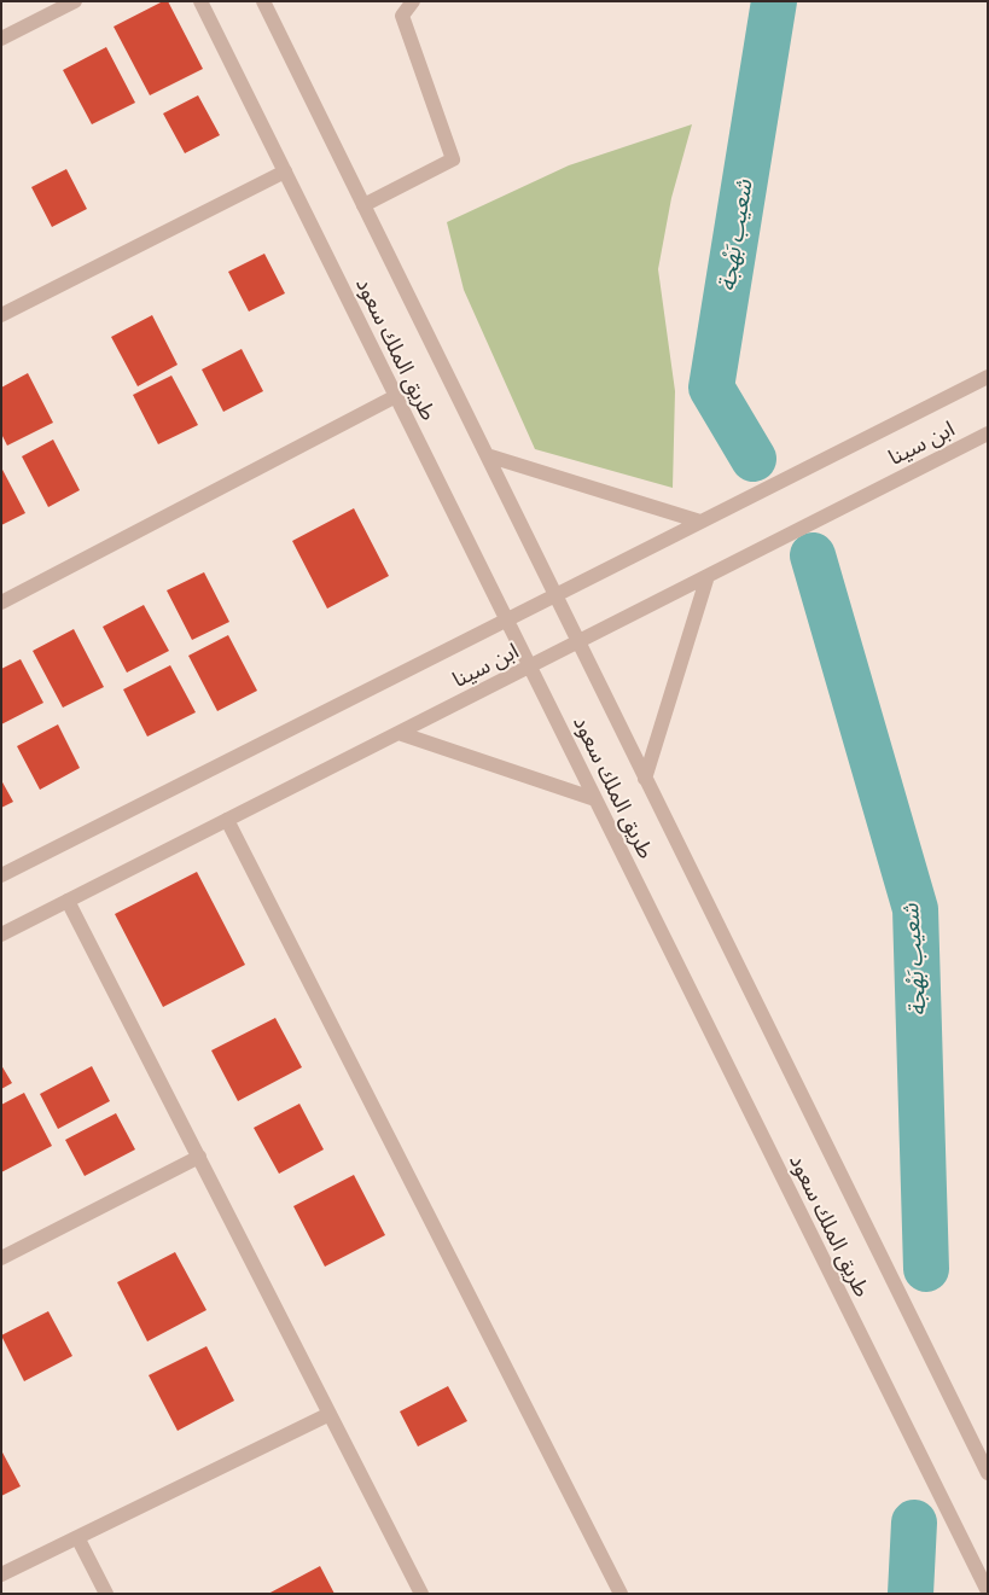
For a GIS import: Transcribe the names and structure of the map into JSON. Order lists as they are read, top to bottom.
{
  "streets": {
    "street": ["طريق الملك سعود", "ابن سينا"]
  },
  "crossings": [
    ["طريق الملك سعود", "ابن سينا"]
  ],
  "water": ["شعيب بَهْجة"]
}
